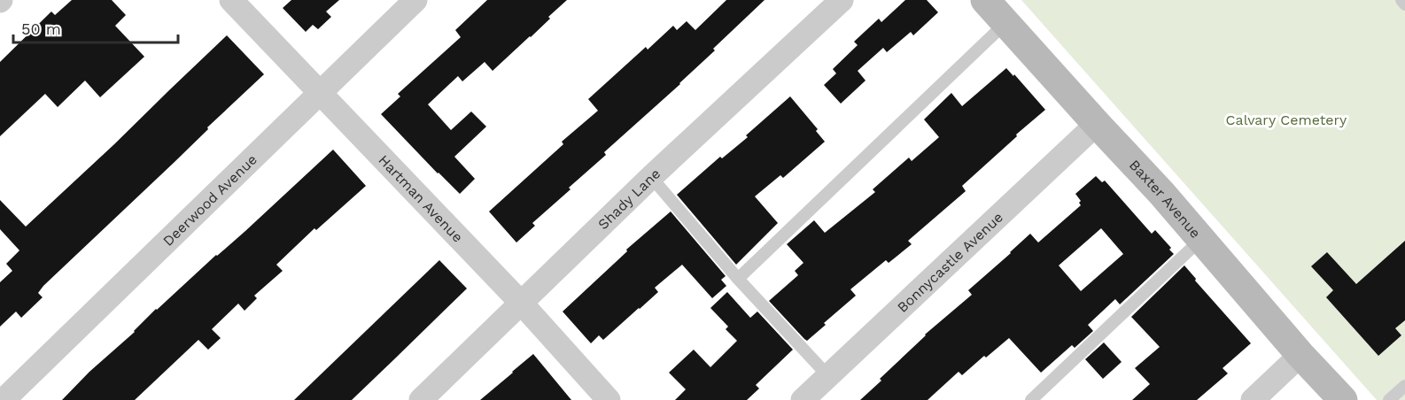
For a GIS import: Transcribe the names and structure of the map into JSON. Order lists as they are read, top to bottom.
{
  "streets": {
    "main road": ["Baxter Avenue"],
    "street": [
      "Shady Lane",
      "Hartman Avenue",
      "Deerwood Avenue",
      "Bonnycastle Avenue"
    ]
  },
  "crossings": [
    ["Shady Lane", "Hartman Avenue"],
    ["Hartman Avenue", "Deerwood Avenue"],
    ["Baxter Avenue", "Bonnycastle Avenue"]
  ],
  "parks": ["Calvary Cemetery"],
  "scale_bar": "50 m"
}
